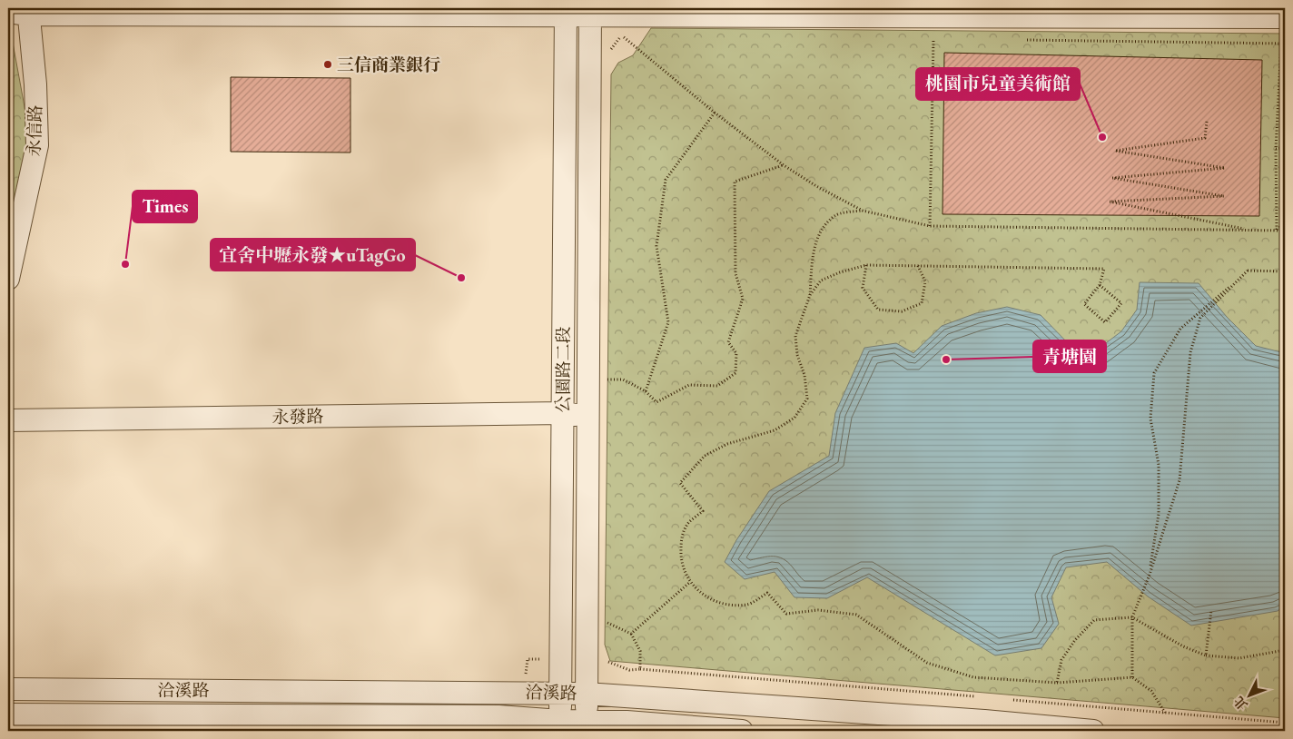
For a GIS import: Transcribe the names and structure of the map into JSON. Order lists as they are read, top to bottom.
{
  "streets": {
    "street": [
      "永信路",
      "公園路二段",
      "永發路",
      "洽溪路"
    ]
  },
  "crossings": [
    ["公園路二段", "永發路"],
    ["公園路二段", "洽溪路"]
  ],
  "places": [
    "三信商業銀行",
    "桃園市兒童美術館",
    "Times",
    "宜舍中壢永發★uTagGo",
    "青塘園"
  ],
  "north": "bottom left"
}
